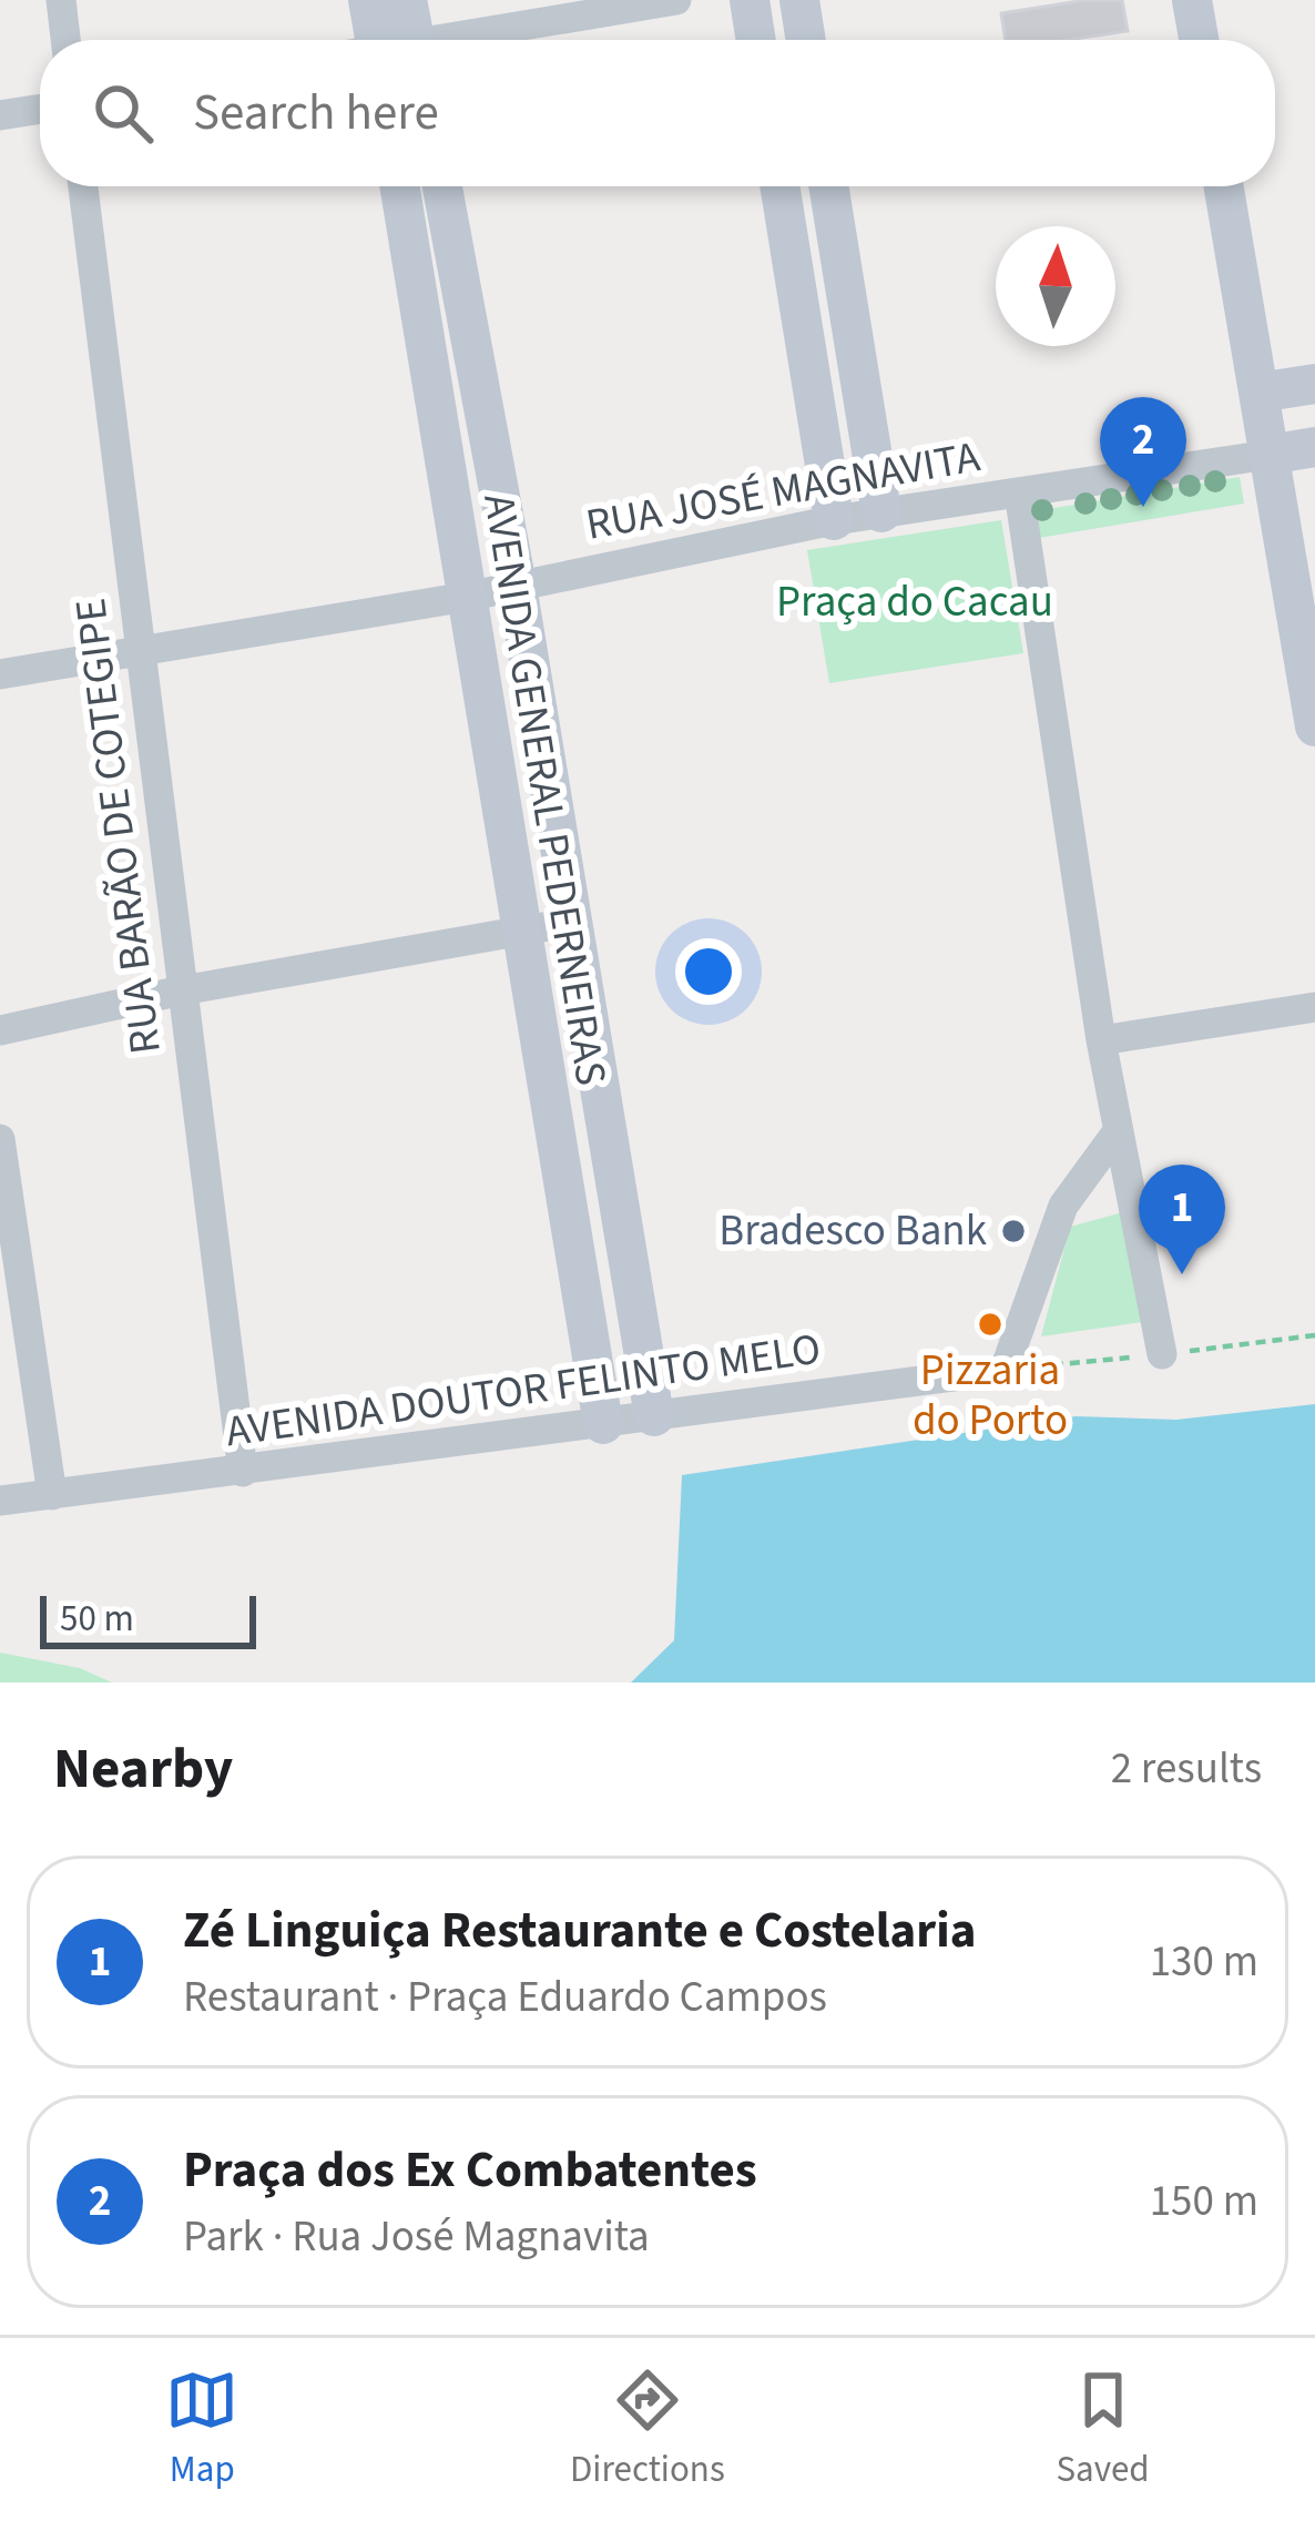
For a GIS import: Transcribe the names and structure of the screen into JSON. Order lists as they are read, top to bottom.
{
  "streets": {
    "street": [
      "RUA JOSÉ MAGNAVITA",
      "AVENIDA GENERAL PEDERNEIRAS",
      "RUA BARÃO DE COTEGIPE",
      "AVENIDA DOUTOR FELINTO MELO"
    ]
  },
  "crossings": [
    ["RUA JOSÉ MAGNAVITA", "AVENIDA GENERAL PEDERNEIRAS"],
    ["RUA JOSÉ MAGNAVITA", "RUA BARÃO DE COTEGIPE"],
    ["AVENIDA GENERAL PEDERNEIRAS", "AVENIDA DOUTOR FELINTO MELO"],
    ["RUA BARÃO DE COTEGIPE", "AVENIDA DOUTOR FELINTO MELO"]
  ],
  "parks": ["Praça do Cacau"],
  "places": ["Bradesco Bank", "Pizzaria do Porto"],
  "scale_bar": "50 m",
  "north": "top",
  "page": {
    "search": "Search here",
    "pins": ["2", "1"],
    "scale": "50 m",
    "heading": ["Nearby", "2 results"],
    "list": [
      {
        "mark": "1",
        "name": "Zé Linguiça Restaurante e Costelaria",
        "note": "Restaurant · Praça Eduardo Campos",
        "value": "130 m"
      },
      {
        "mark": "2",
        "name": "Praça dos Ex Combatentes",
        "note": "Park · Rua José Magnavita",
        "value": "150 m"
      }
    ],
    "nav": ["Map", "Directions", "Saved"]
  }
}
